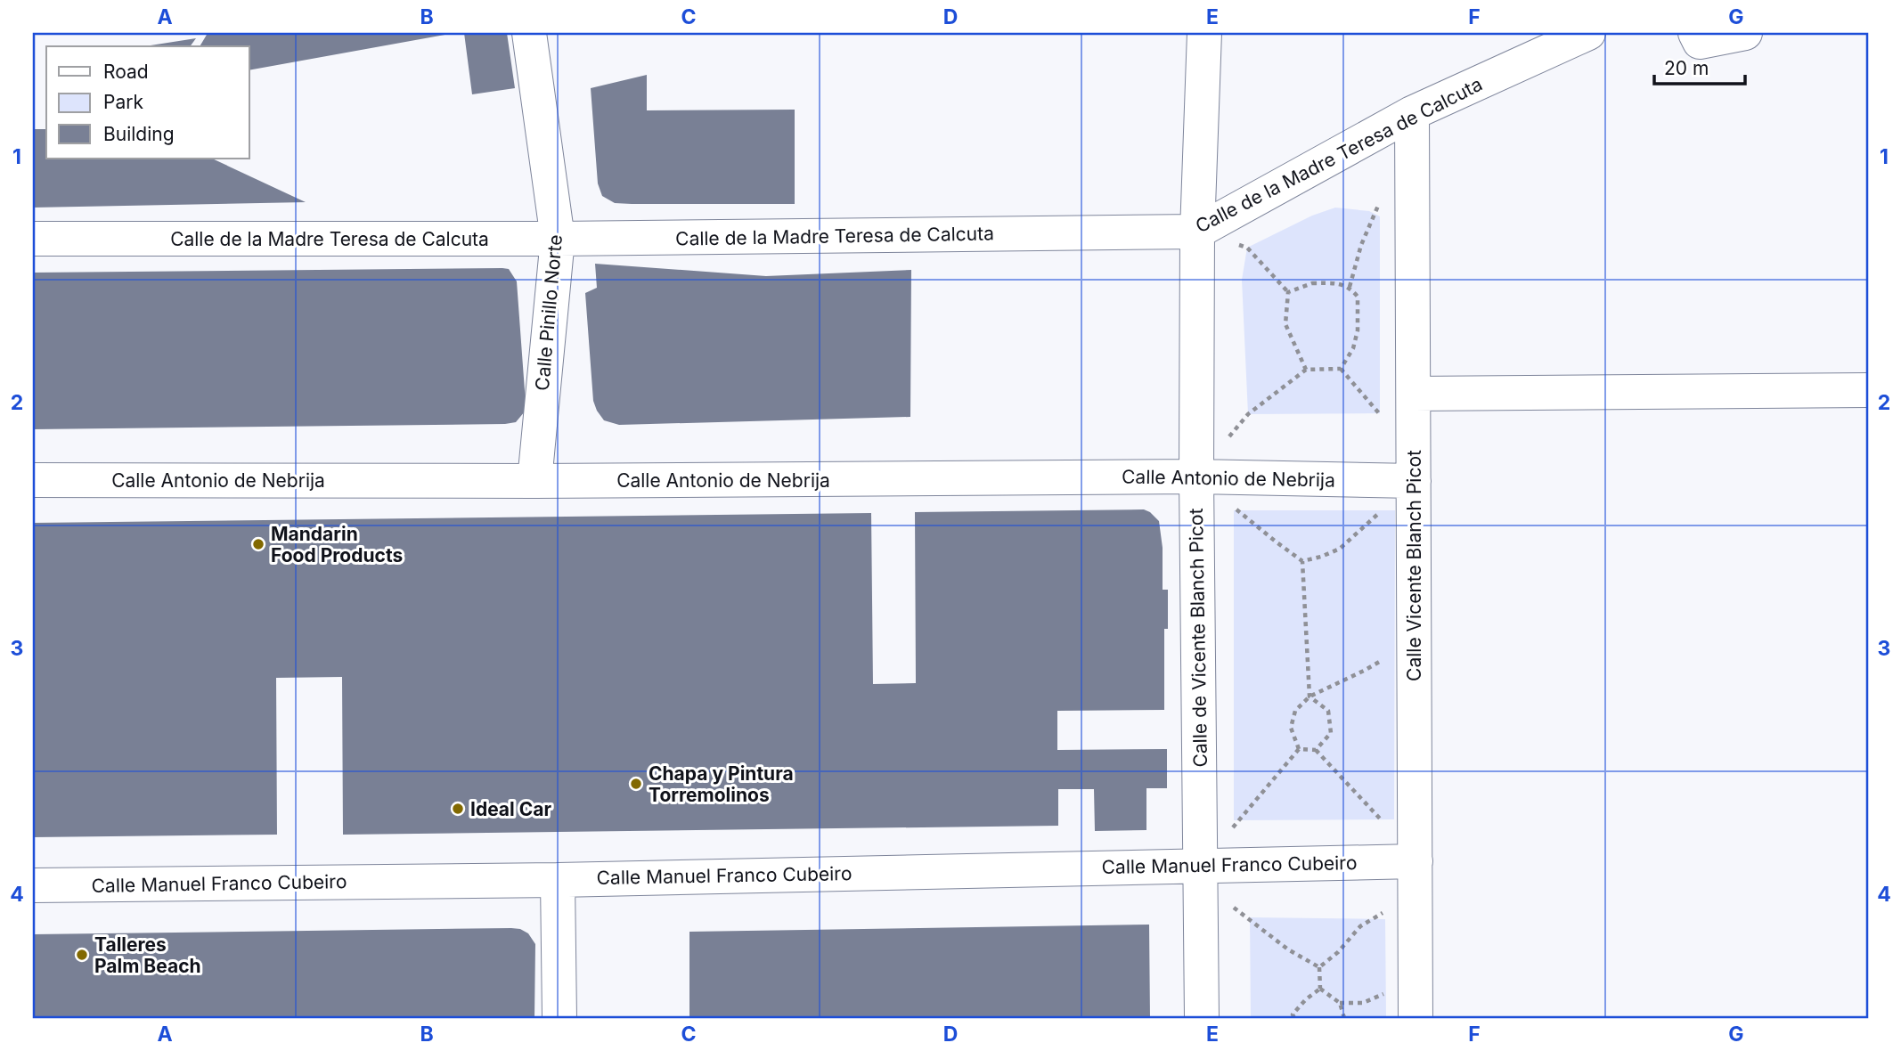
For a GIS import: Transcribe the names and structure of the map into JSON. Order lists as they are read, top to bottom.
{
  "streets": {
    "street": [
      "Calle de la Madre Teresa de Calcuta",
      "Calle Pinillo Norte",
      "Calle Antonio de Nebrija",
      "Calle Vicente Blanch Picot",
      "Calle de Vicente Blanch Picot",
      "Calle Manuel Franco Cubeiro"
    ]
  },
  "crossings": [
    ["Calle de la Madre Teresa de Calcuta", "Calle Pinillo Norte"],
    ["Calle de la Madre Teresa de Calcuta", "Calle Vicente Blanch Picot"],
    ["Calle de la Madre Teresa de Calcuta", "Calle de Vicente Blanch Picot"],
    ["Calle Pinillo Norte", "Calle Antonio de Nebrija"],
    ["Calle Antonio de Nebrija", "Calle Vicente Blanch Picot"],
    ["Calle Antonio de Nebrija", "Calle de Vicente Blanch Picot"],
    ["Calle Vicente Blanch Picot", "Calle Manuel Franco Cubeiro"],
    ["Calle de Vicente Blanch Picot", "Calle Manuel Franco Cubeiro"]
  ],
  "places": [
    "Mandarin Food Products",
    "Chapa y Pintura Torremolinos",
    "Ideal Car",
    "Talleres Palm Beach"
  ],
  "legend": ["Road", "Park", "Building"],
  "scale_bar": "20 m",
  "grid": {
    "columns": [
      "A",
      "B",
      "C",
      "D",
      "E",
      "F",
      "G"
    ],
    "rows": [
      "1",
      "2",
      "3",
      "4"
    ]
  }
}
